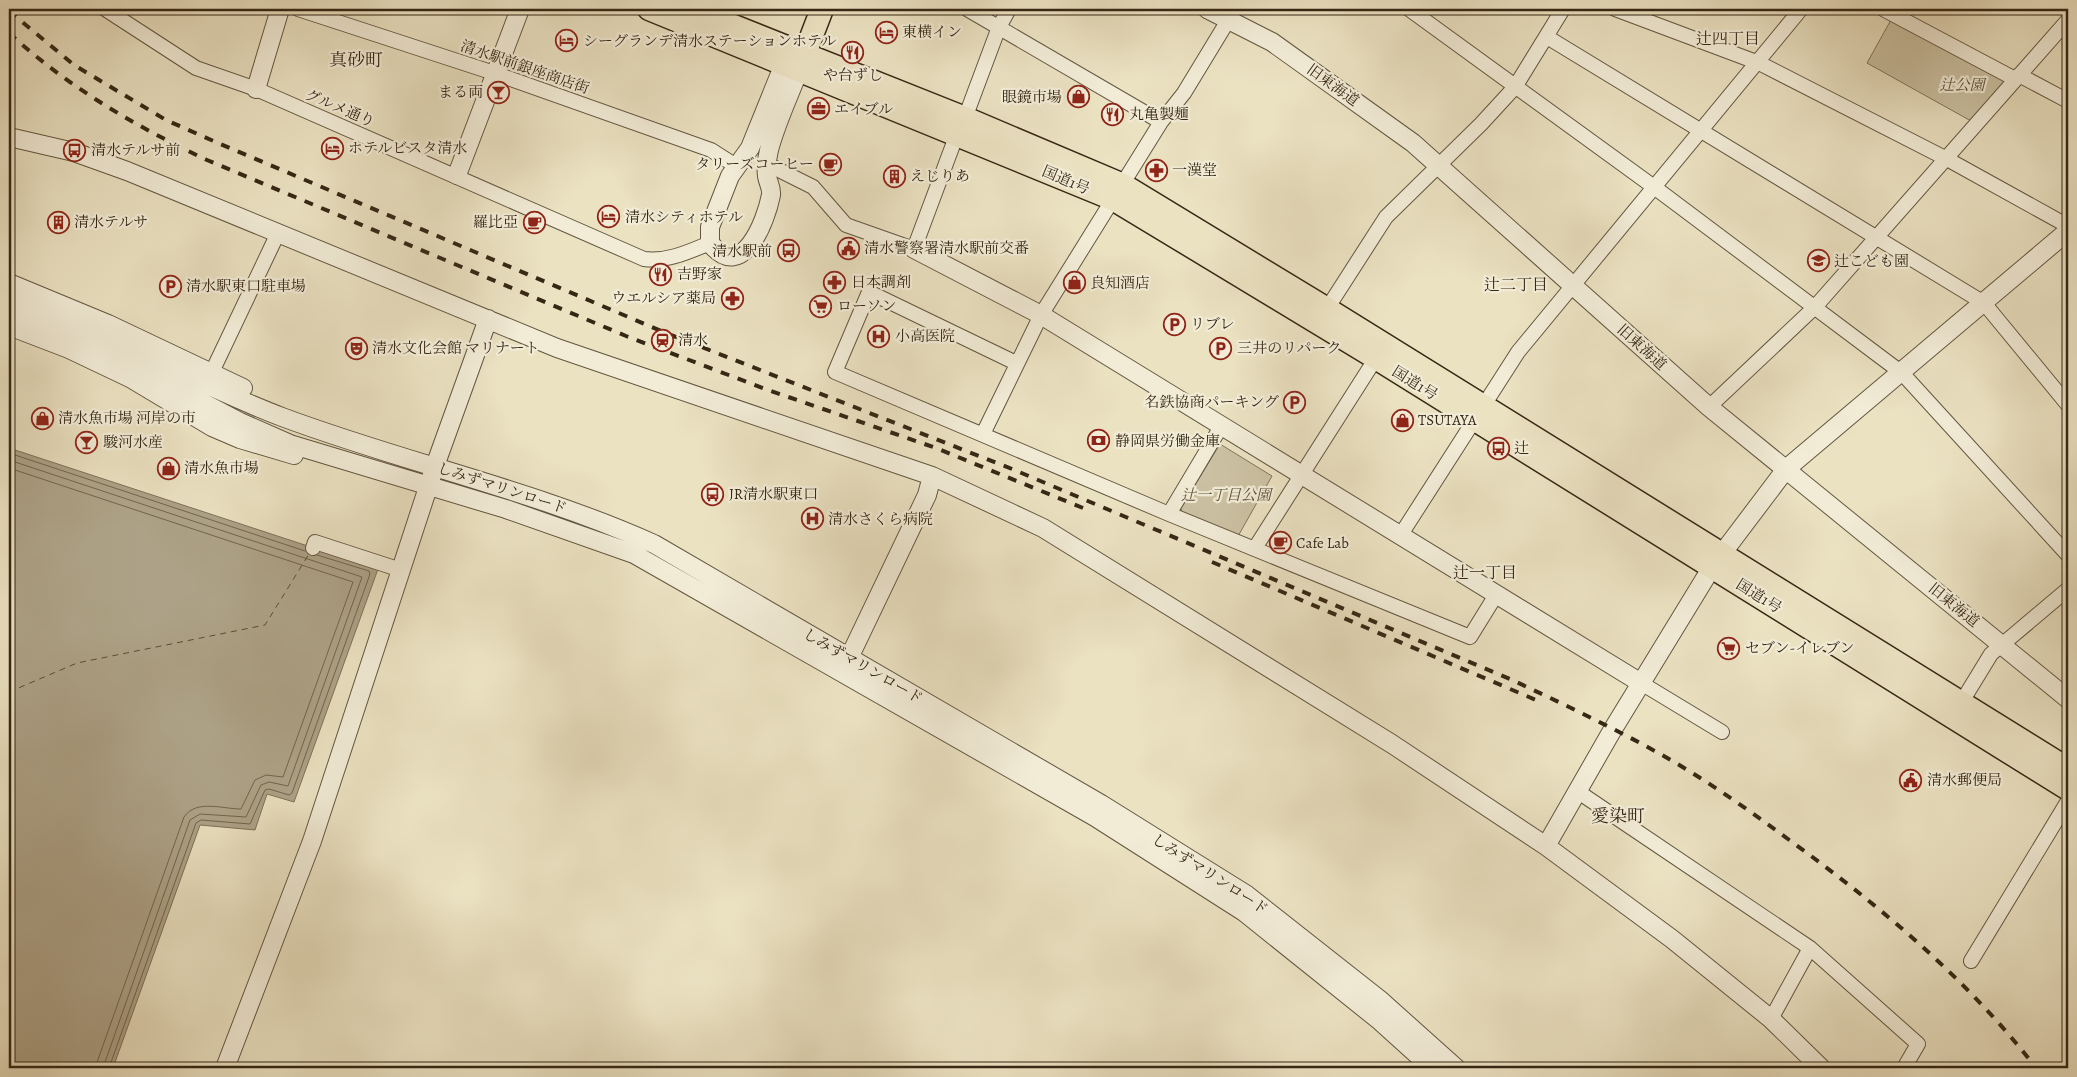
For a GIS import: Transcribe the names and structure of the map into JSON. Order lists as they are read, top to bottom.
{
  "streets": {
    "highway": ["国道1号"],
    "street": [
      "清水駅前銀座商店街",
      "旧東海道",
      "グルメ通り",
      "しみずマリンロード"
    ]
  },
  "districts": [
    "辻四丁目",
    "真砂町",
    "辻二丁目",
    "辻一丁目",
    "愛染町"
  ],
  "parks": ["辻公園", "辻一丁目公園"],
  "places": {
    "hotel": [
      "東横イン",
      "シーグランデ清水ステーションホテル",
      "ホテルビスタ清水",
      "清水シティホテル"
    ],
    "restaurant": ["や台ずし", "丸亀製麺", "吉野家"],
    "bar": ["まる両", "駿河水産"],
    "shop": [
      "眼鏡市場",
      "良知酒店",
      "清水魚市場 河岸の市",
      "TSUTAYA",
      "清水魚市場"
    ],
    "office": ["エイブル"],
    "bus stop": [
      "清水テルサ前",
      "清水駅前",
      "辻",
      "JR清水駅東口"
    ],
    "cafe": ["タリーズコーヒー", "羅比亞", "Cafe Lab"],
    "pharmacy": ["一漢堂", "日本調剤", "ウエルシア薬局"],
    "building": ["えじりあ", "清水テルサ"],
    "public building": ["清水警察署清水駅前交番", "清水郵便局"],
    "school or university": ["辻こども園"],
    "parking": [
      "清水駅東口駐車場",
      "リブレ",
      "三井のリパーク",
      "名鉄協商パーキング"
    ],
    "supermarket": ["ローソン", "セブン-イレブン"],
    "hospital": ["小高医院", "清水さくら病院"],
    "station": ["清水"],
    "theatre": ["清水文化会館 マリナート"],
    "bank": ["静岡県労働金庫"]
  }
}
